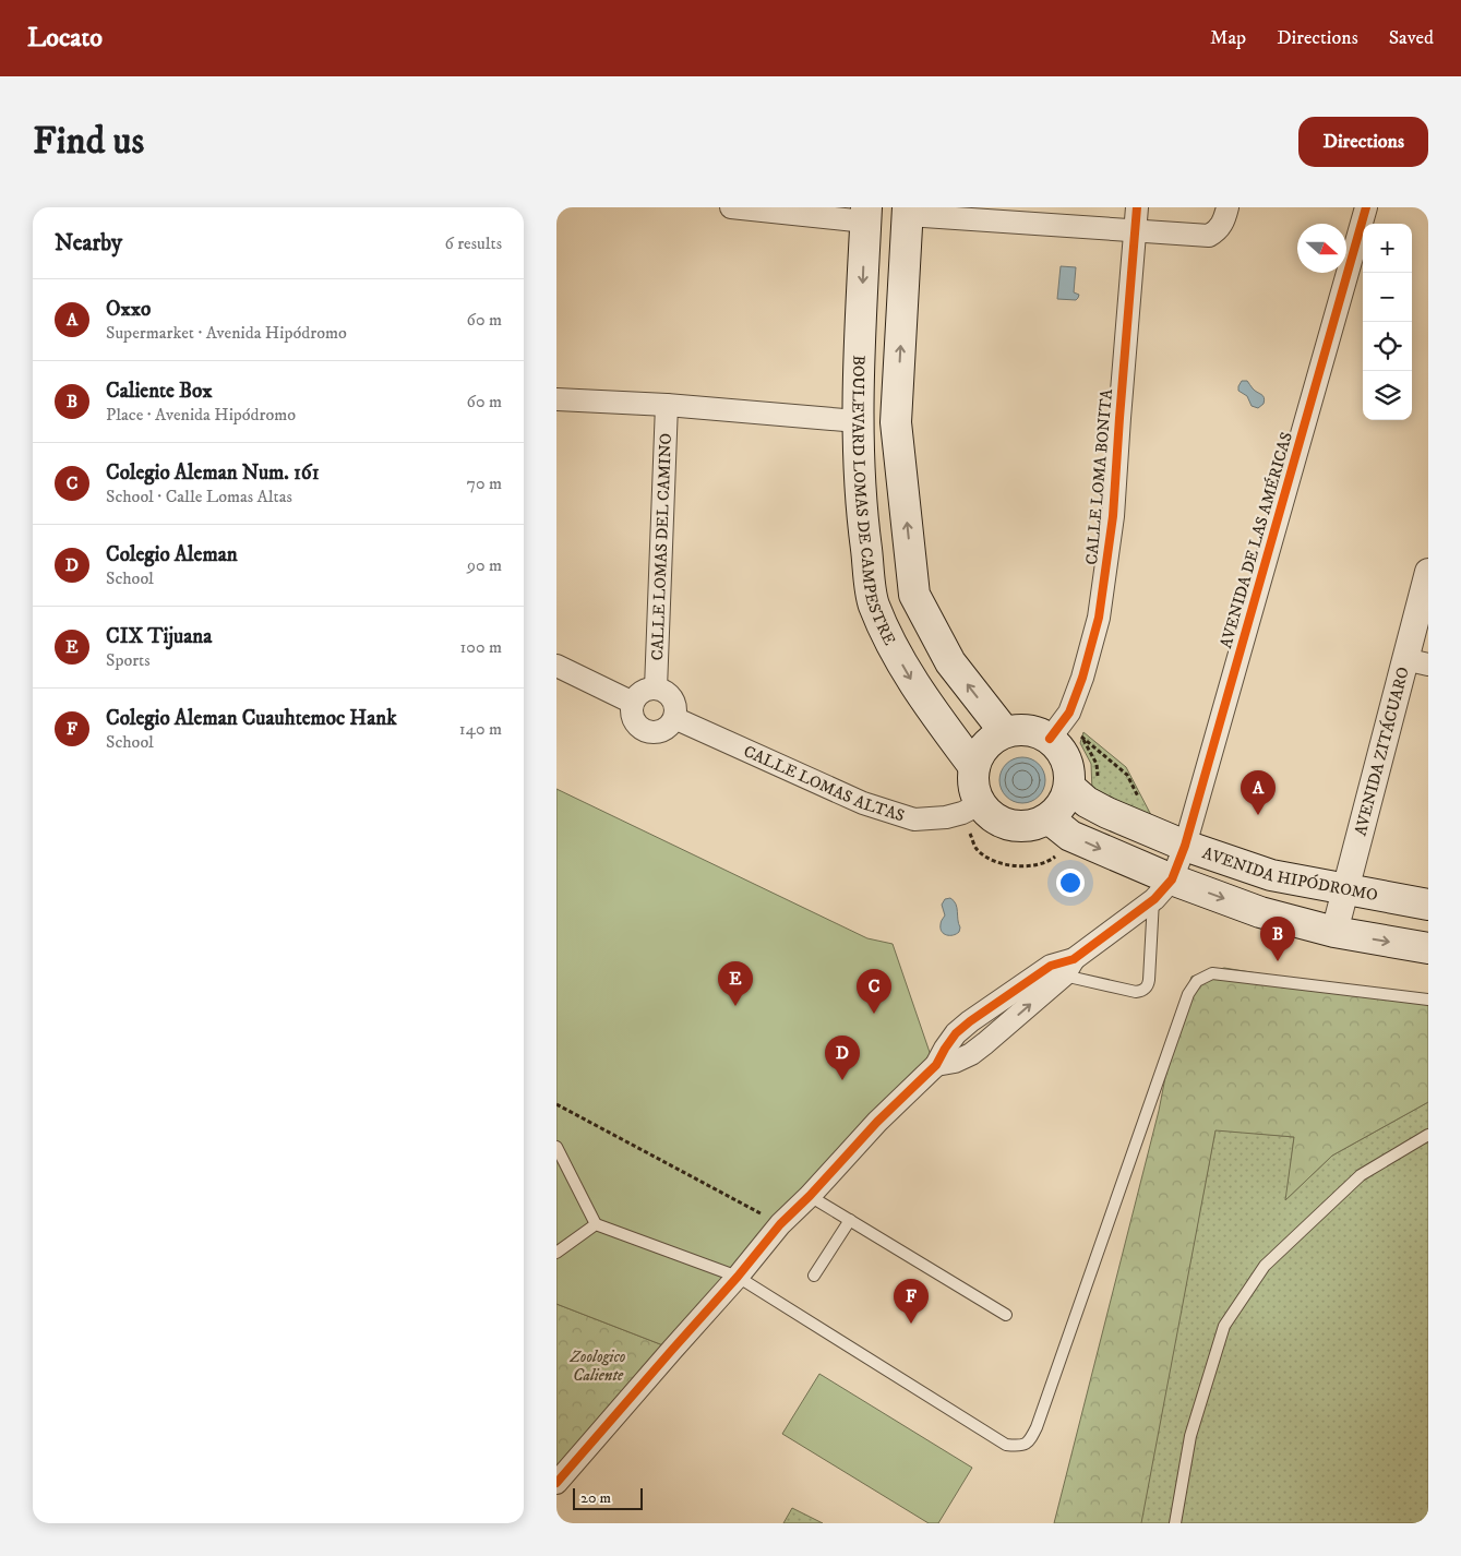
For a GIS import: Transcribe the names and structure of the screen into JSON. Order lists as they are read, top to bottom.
{
  "streets": {
    "main road": ["BOULEVARD LOMAS DE CAMPESTRE", "AVENIDA HIPÓDROMO"],
    "street": [
      "CALLE LOMA BONITA",
      "AVENIDA DE LAS AMÉRICAS",
      "CALLE LOMAS DEL CAMINO",
      "AVENIDA ZITÁCUARO",
      "CALLE LOMAS ALTAS"
    ]
  },
  "crossings": [
    ["CALLE LOMA BONITA", "BOULEVARD LOMAS DE CAMPESTRE"],
    ["CALLE LOMA BONITA", "CALLE LOMAS ALTAS"],
    ["CALLE LOMA BONITA", "AVENIDA HIPÓDROMO"],
    ["BOULEVARD LOMAS DE CAMPESTRE", "CALLE LOMAS ALTAS"],
    ["BOULEVARD LOMAS DE CAMPESTRE", "AVENIDA HIPÓDROMO"],
    ["AVENIDA DE LAS AMÉRICAS", "AVENIDA HIPÓDROMO"],
    ["CALLE LOMAS DEL CAMINO", "CALLE LOMAS ALTAS"],
    ["AVENIDA ZITÁCUARO", "AVENIDA HIPÓDROMO"],
    ["CALLE LOMAS ALTAS", "AVENIDA HIPÓDROMO"]
  ],
  "parks": ["Zoologico Caliente"],
  "scale_bar": "20 m",
  "north": "right",
  "page": {
    "header": "Locato",
    "nav": ["Map", "Directions", "Saved"],
    "buttons": "Directions",
    "title": "Find us",
    "heading": ["Nearby", "6 results"],
    "map_buttons": ["+", "−"],
    "list": [
      {
        "mark": "A",
        "name": "Oxxo",
        "note": "Supermarket · Avenida Hipódromo",
        "value": "60 m"
      },
      {
        "mark": "B",
        "name": "Caliente Box",
        "note": "Place · Avenida Hipódromo",
        "value": "60 m"
      },
      {
        "mark": "C",
        "name": "Colegio Aleman Num. 161",
        "note": "School · Calle Lomas Altas",
        "value": "70 m"
      },
      {
        "mark": "D",
        "name": "Colegio Aleman",
        "note": "School",
        "value": "90 m"
      },
      {
        "mark": "E",
        "name": "CIX Tijuana",
        "note": "Sports",
        "value": "100 m"
      },
      {
        "mark": "F",
        "name": "Colegio Aleman Cuauhtemoc Hank",
        "note": "School",
        "value": "140 m"
      }
    ],
    "pins": [
      "A",
      "B",
      "E",
      "C",
      "D",
      "F"
    ],
    "scale": "20 m"
  }
}
